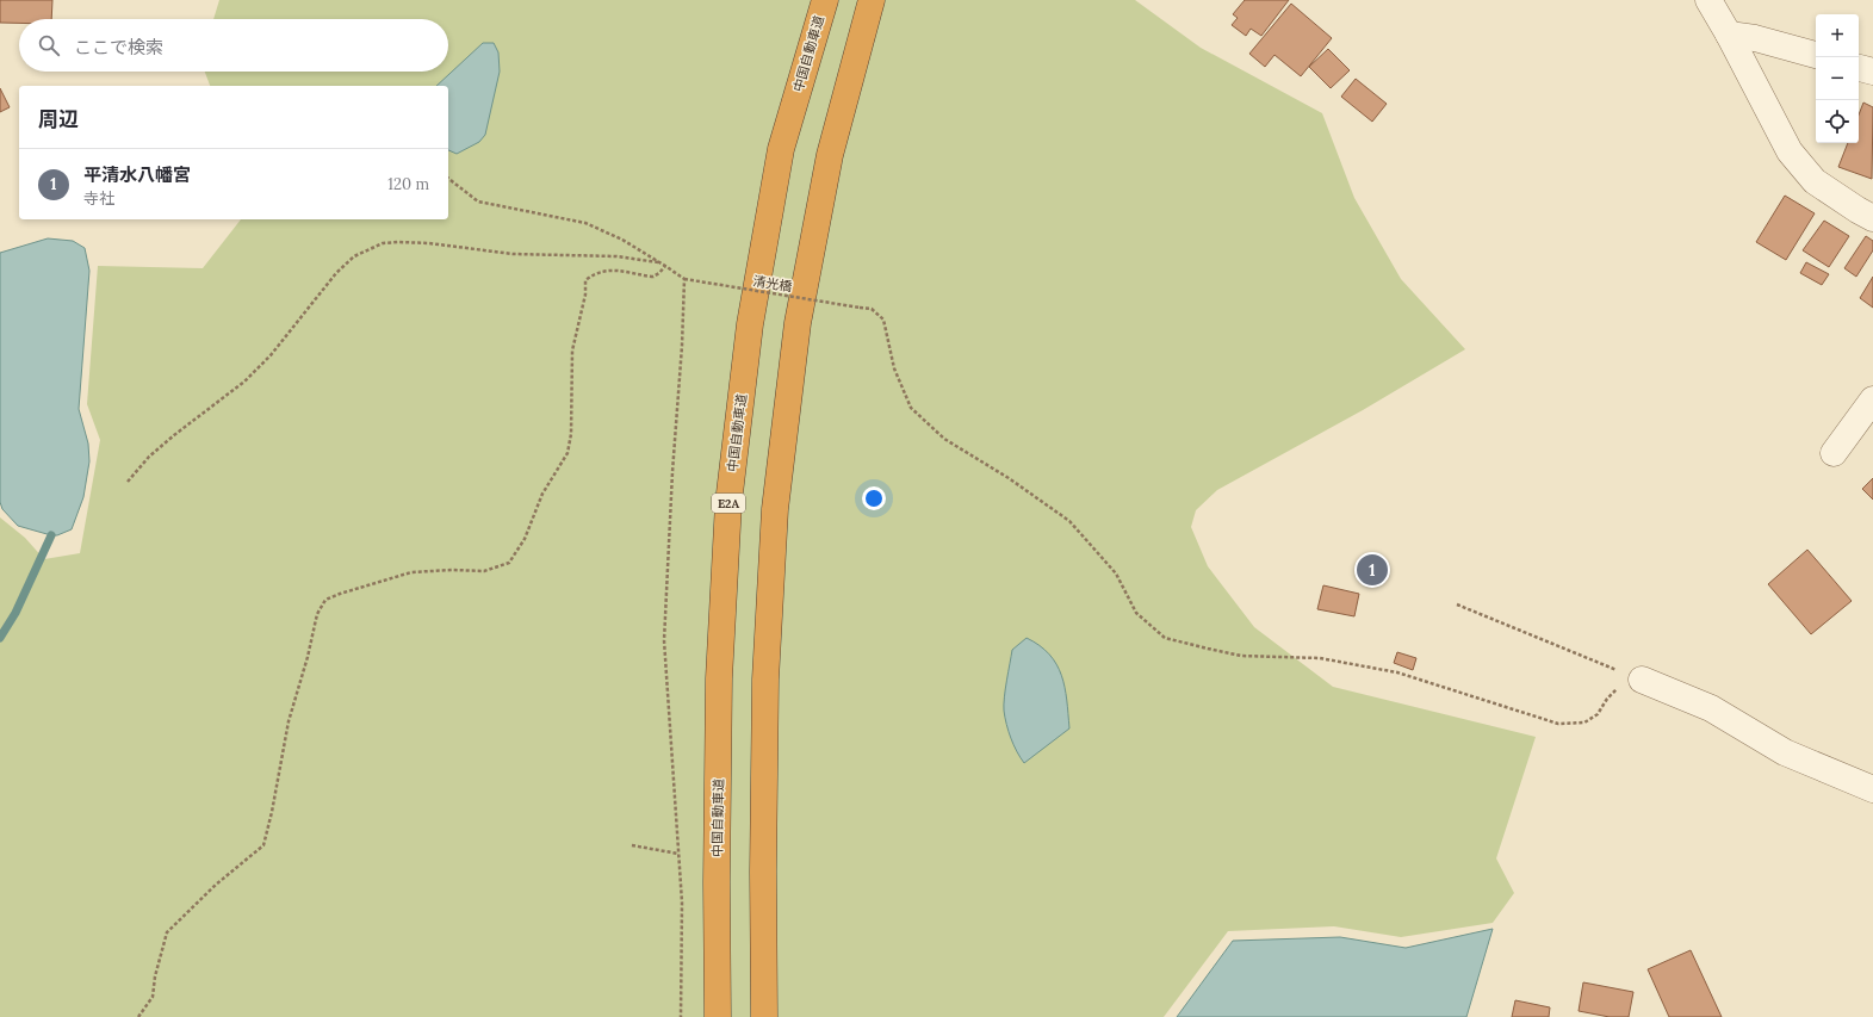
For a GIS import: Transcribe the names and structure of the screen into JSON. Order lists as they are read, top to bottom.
{
  "streets": {
    "highway": ["中国自動車道", "E2A"],
    "path": ["清光橋"]
  },
  "page": {
    "map_buttons": ["+", "−"],
    "search": "ここで検索",
    "heading": "周辺",
    "list": [
      {
        "mark": "1",
        "name": "平清水八幡宮",
        "note": "寺社",
        "value": "120 m"
      }
    ],
    "pins": "1"
  }
}
